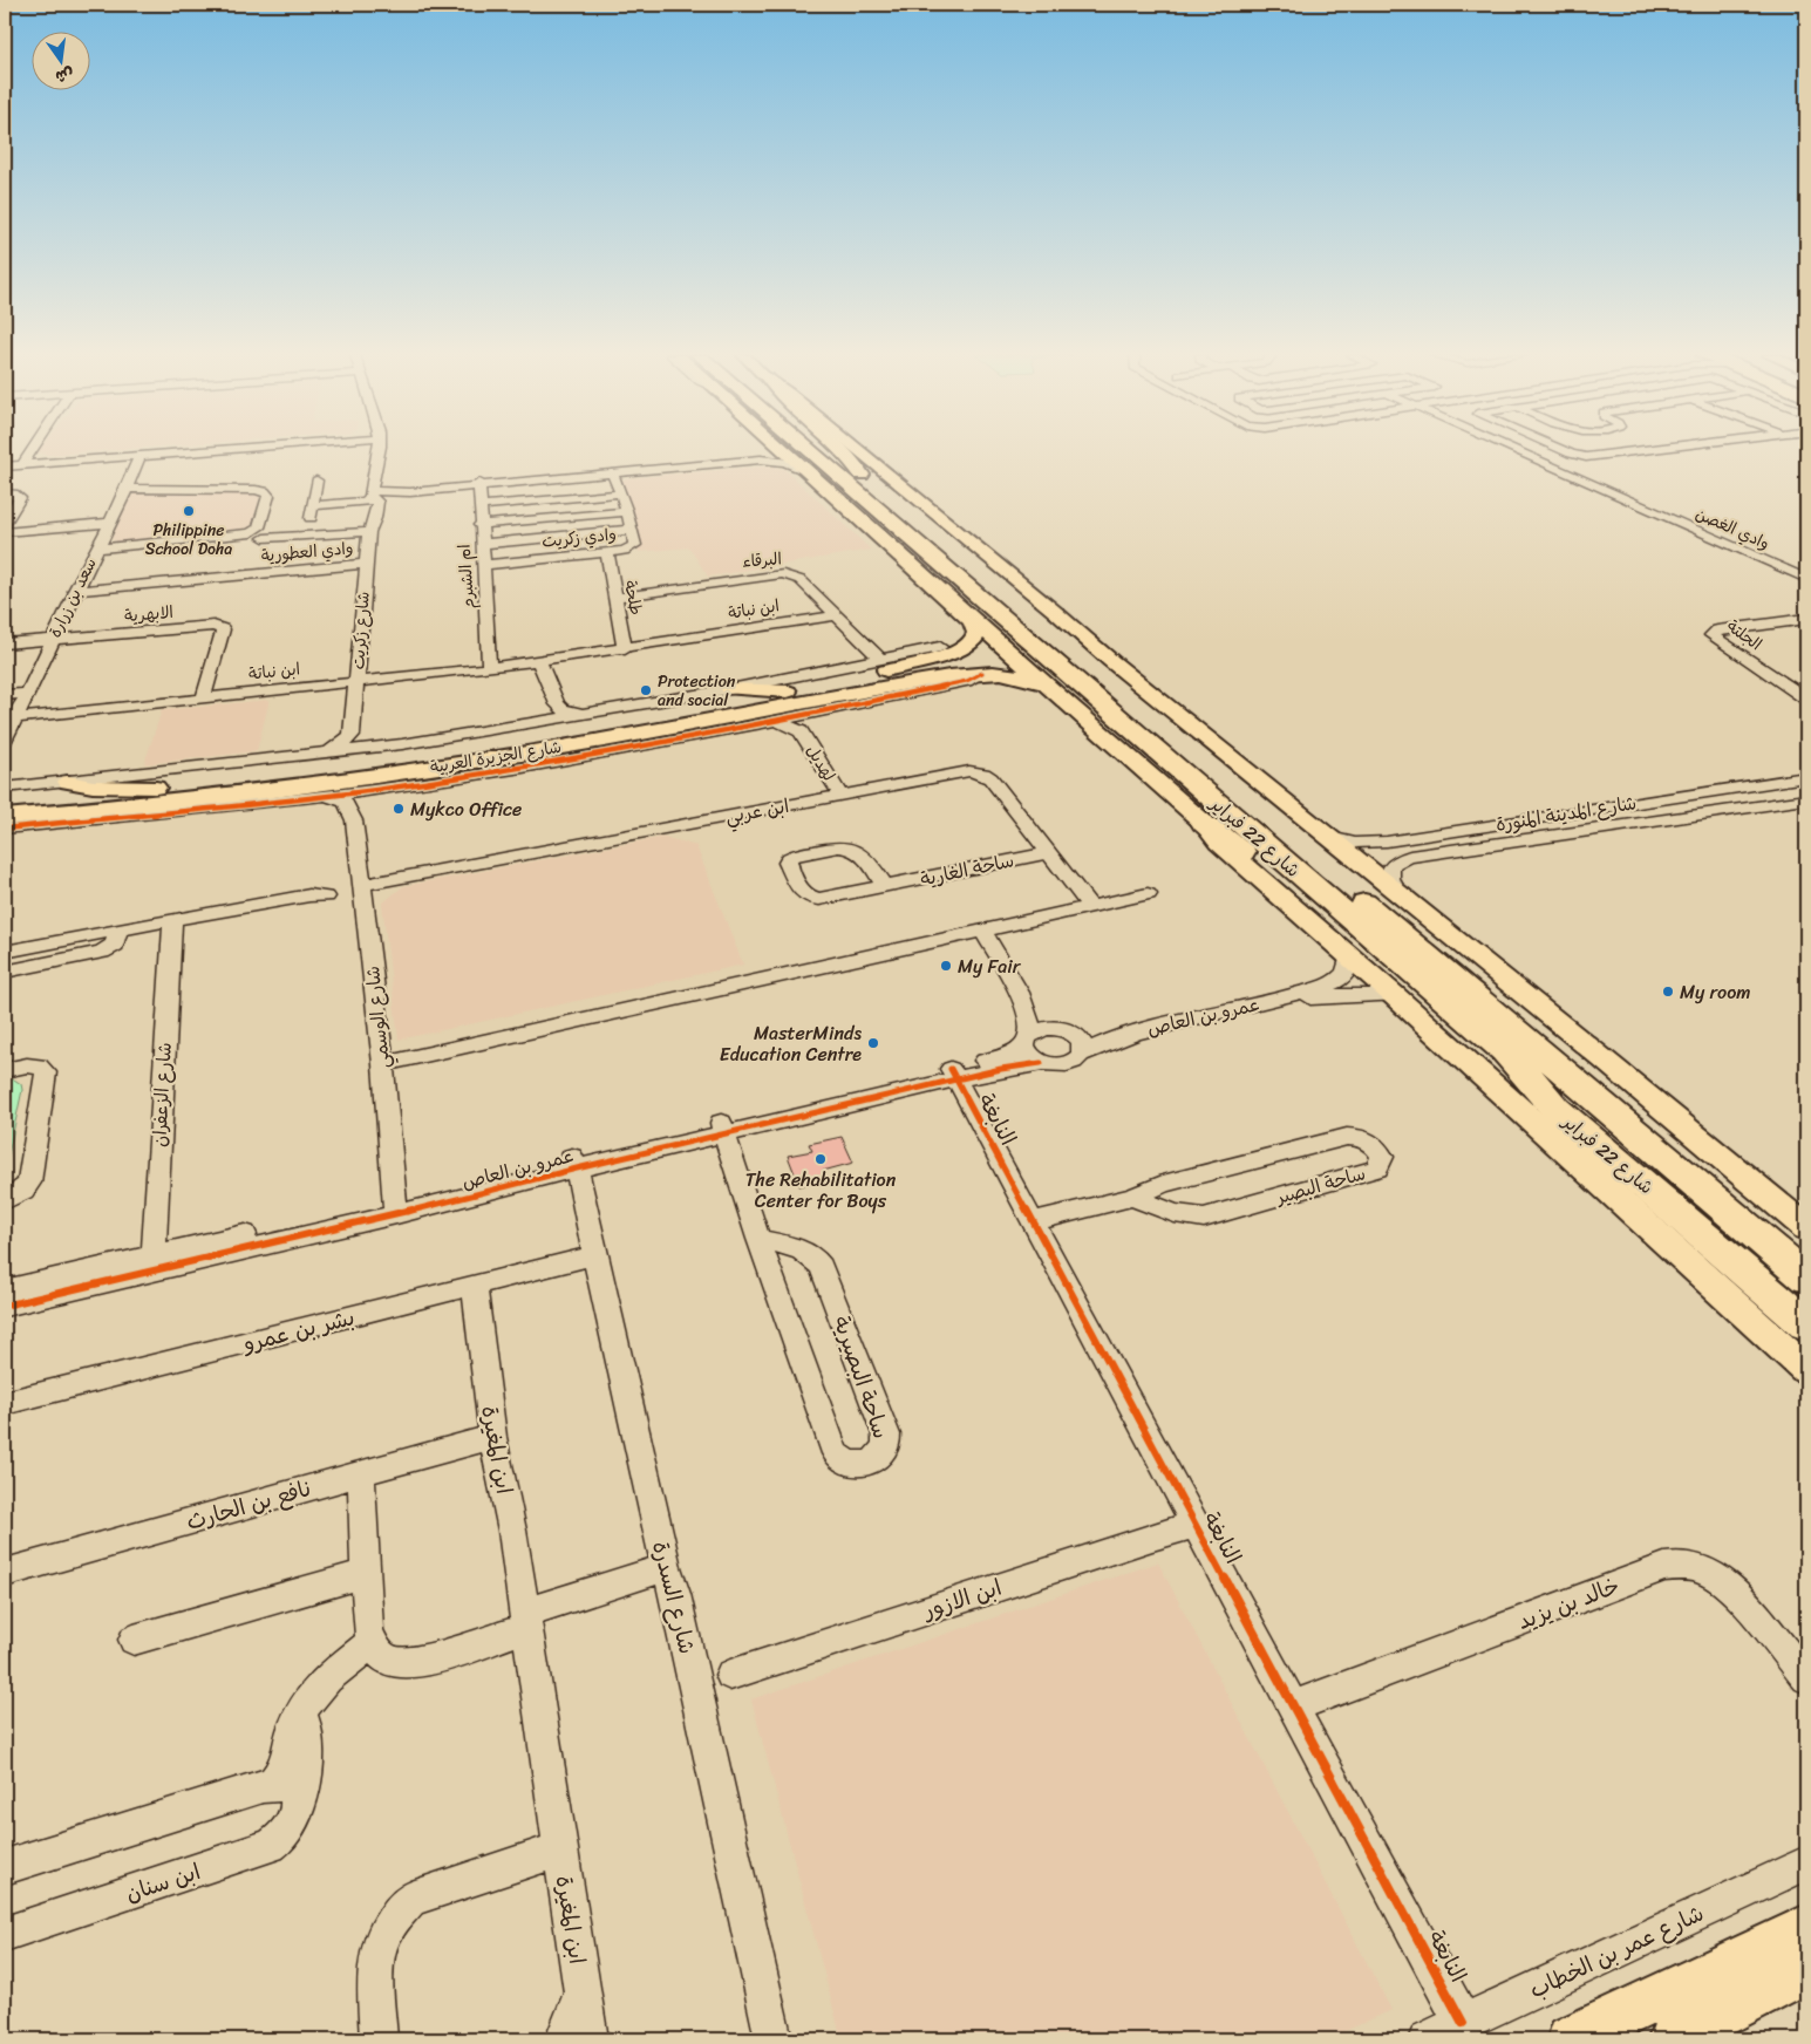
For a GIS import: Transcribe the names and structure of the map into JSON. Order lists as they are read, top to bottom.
{
  "streets": {
    "highway": ["شارع 22 فبراير"],
    "main road": ["شارع الجزيرة العربية"],
    "street": [
      "وادي الغصن",
      "وادي زكريت",
      "وادي العطورية",
      "البرقاء",
      "ام الشبرم",
      "سعد بن زرارة",
      "طلحة",
      "ابن نباتة",
      "الابهرية",
      "شارع زكريت",
      "الجلتة",
      "لهديل",
      "ابن عربي",
      "شارع المدينة المنورة",
      "ساحة الغارية",
      "عمرو بن العاص",
      "شارع الوسمي",
      "شارع الزعفران",
      "النابغة",
      "ساحة البصير",
      "بشر بن عمرو",
      "ساحة البصيرية",
      "ابن المغيرة",
      "نافع بن الحارث",
      "شارع السدرة",
      "ابن الازور",
      "خالد بن يزيد",
      "ابن سنان",
      "شارع عمر بن الخطاب"
    ]
  },
  "crossings": [
    ["وادي زكريت", "ام الشبرم"],
    ["وادي زكريت", "طلحة"],
    ["وادي العطورية", "سعد بن زرارة"],
    ["وادي العطورية", "شارع زكريت"],
    ["البرقاء", "طلحة"],
    ["البرقاء", "ابن نباتة"],
    ["البرقاء", "شارع الجزيرة العربية"],
    ["ام الشبرم", "ابن نباتة"],
    ["سعد بن زرارة", "ابن نباتة"],
    ["سعد بن زرارة", "الابهرية"],
    ["طلحة", "ابن نباتة"],
    ["ابن نباتة", "الابهرية"],
    ["ابن نباتة", "شارع زكريت"],
    ["شارع الجزيرة العربية", "لهديل"],
    ["شارع الجزيرة العربية", "شارع 22 فبراير"],
    ["لهديل", "ابن عربي"],
    ["ابن عربي", "ساحة الغارية"],
    ["ابن عربي", "شارع الوسمي"],
    ["شارع 22 فبراير", "عمرو بن العاص"],
    ["عمرو بن العاص", "شارع الوسمي"],
    ["عمرو بن العاص", "شارع الزعفران"],
    ["عمرو بن العاص", "النابغة"],
    ["عمرو بن العاص", "ساحة البصيرية"],
    ["عمرو بن العاص", "شارع السدرة"],
    ["النابغة", "ساحة البصير"],
    ["النابغة", "ابن الازور"],
    ["النابغة", "خالد بن يزيد"],
    ["النابغة", "شارع عمر بن الخطاب"],
    ["بشر بن عمرو", "ابن المغيرة"],
    ["بشر بن عمرو", "شارع السدرة"],
    ["ابن المغيرة", "نافع بن الحارث"]
  ],
  "places": [
    "Philippine School Doha",
    "Protection and social",
    "Mykco Office",
    "My Fair",
    "My room",
    "MasterMinds Education Centre",
    "The Rehabilitation Center for Boys"
  ],
  "north": "bottom"
}
